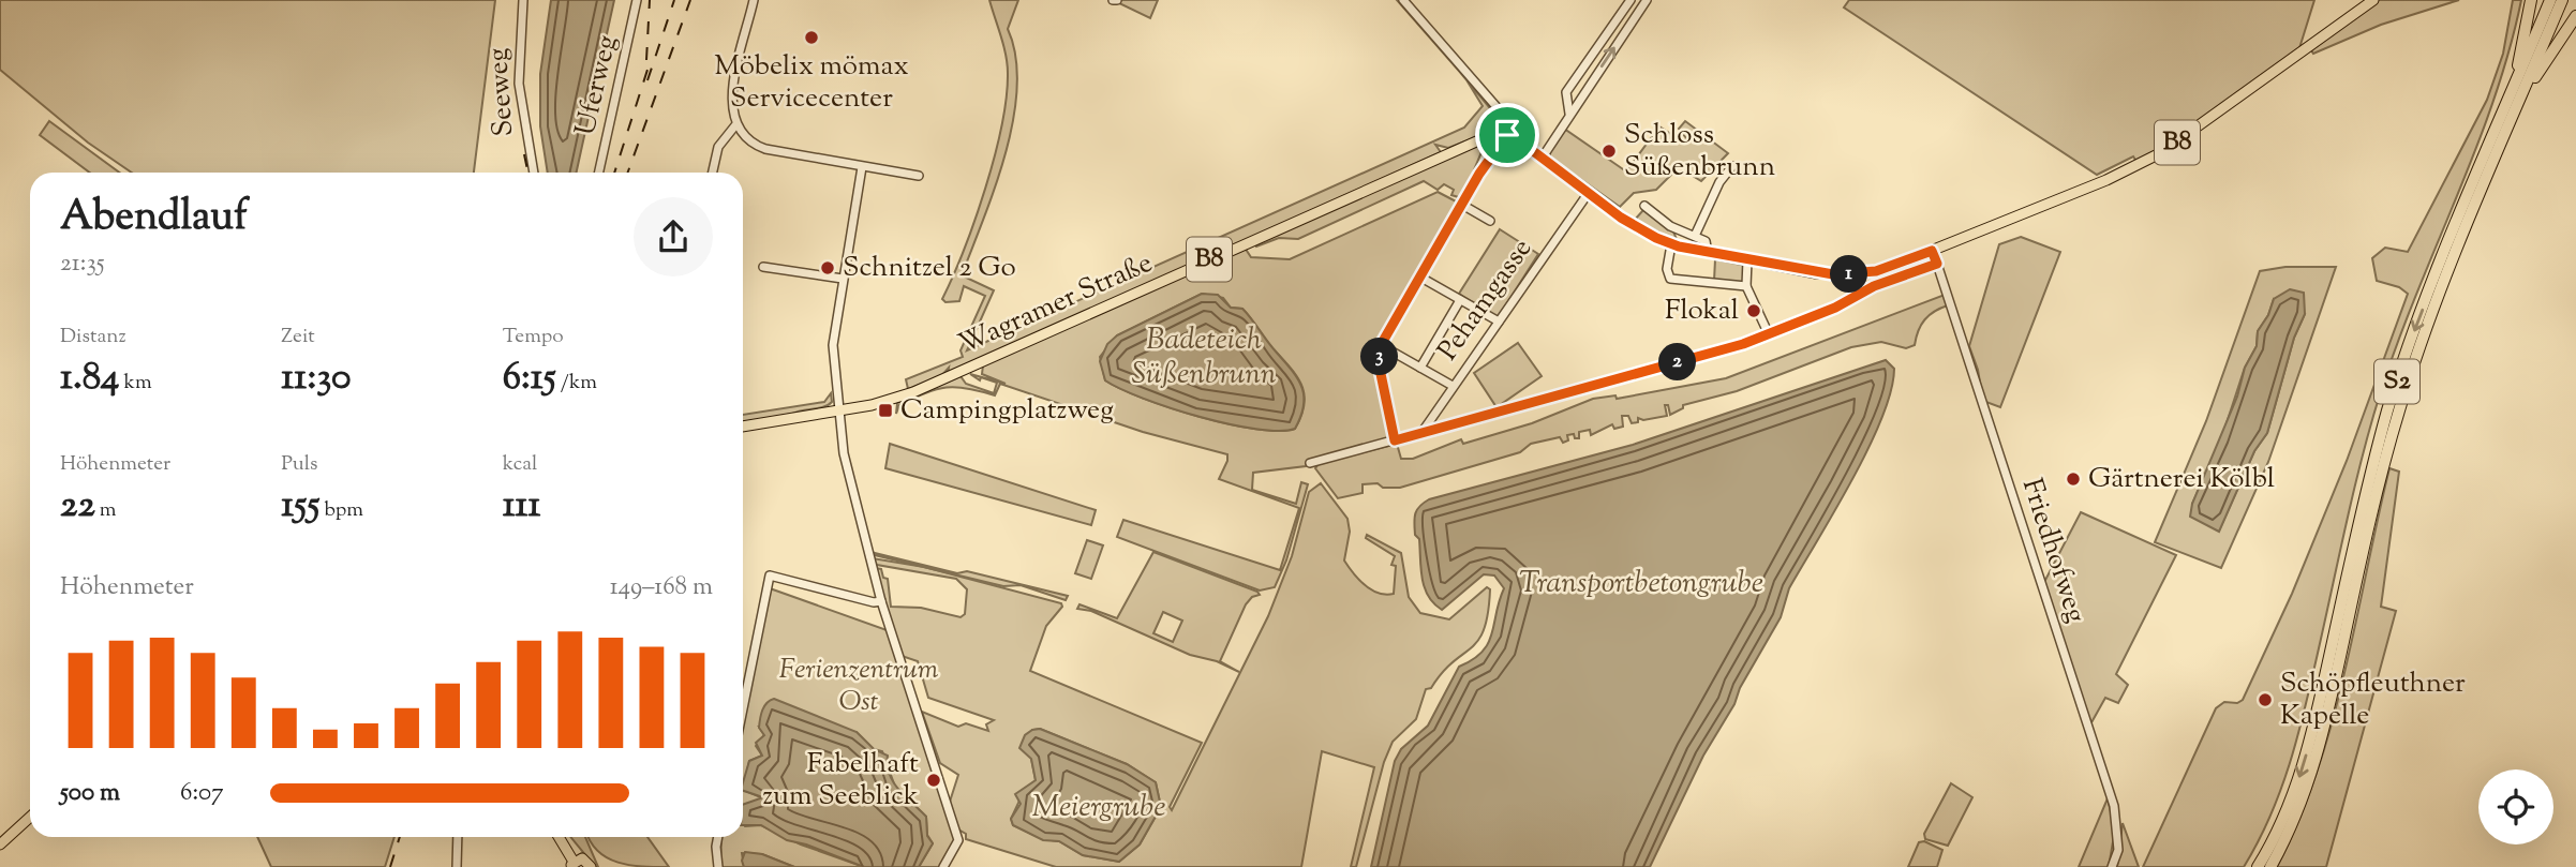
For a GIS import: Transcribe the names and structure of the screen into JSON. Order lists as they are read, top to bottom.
{
  "streets": {
    "highway": ["S2"],
    "main road": ["B8", "Wagramer Straße"],
    "street": [
      "Uferweg",
      "Seeweg",
      "Pehamgasse",
      "Friedhofweg"
    ]
  },
  "crossings": [
    ["B8", "Pehamgasse"],
    ["B8", "Wagramer Straße"],
    ["B8", "Friedhofweg"]
  ],
  "water": ["Badeteich Süßenbrunn", "Transportbetongrube", "Meiergrube"],
  "parks": ["Ferienzentrum Ost"],
  "places": {
    "other": [
      "Möbelix mömax Servicecenter",
      "Schloss Süßenbrunn",
      "Schnitzel 2 Go",
      "Flokal",
      "Gärtnerei Kölbl",
      "Schöpfleuthner Kapelle",
      "Fabelhaft zum Seeblick"
    ],
    "transit": ["Campingplatzweg"]
  },
  "page": {
    "heading": ["Abendlauf", "21:35"],
    "pins": ["1", "3", "2"],
    "stats": [
      ["Distanz", "1.84 km"],
      ["Zeit", "11:30"],
      ["Tempo", "6:15 /km"],
      ["Höhenmeter", "22 m"],
      ["Puls", "155 bpm"],
      ["kcal", "111"]
    ],
    "chart": ["Höhenmeter", "149–168 m"],
    "list": [
      {
        "name": "500 m",
        "note": "6:07"
      }
    ]
  }
}
